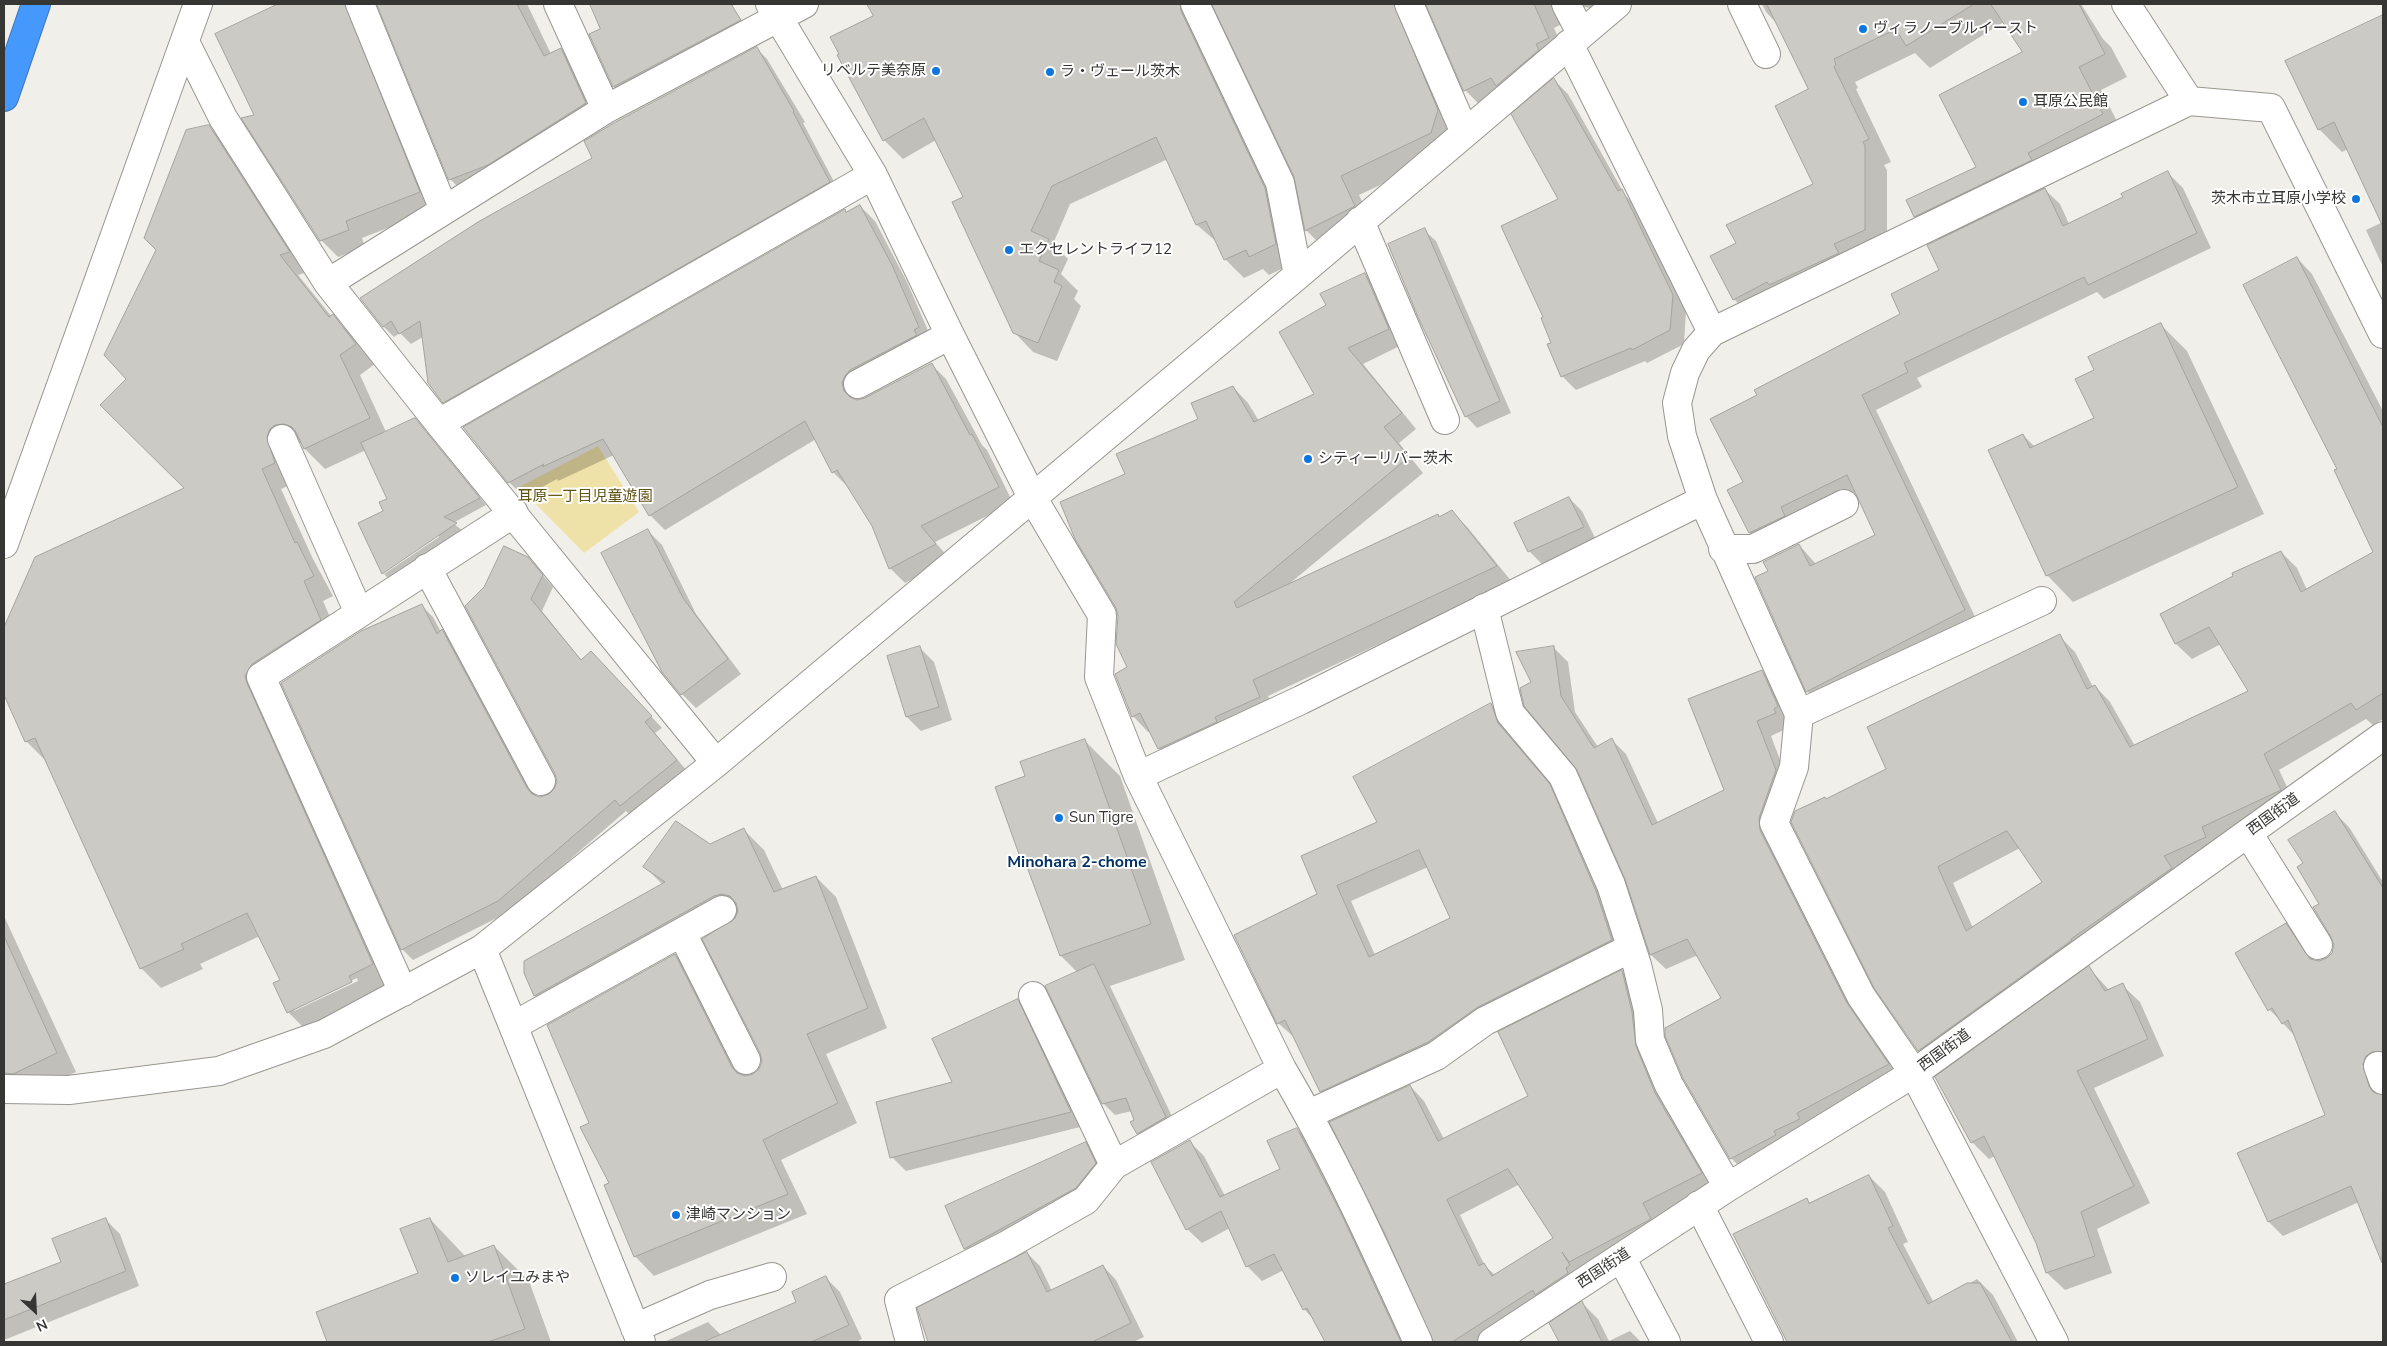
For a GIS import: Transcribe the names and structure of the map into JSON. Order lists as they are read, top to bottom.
{
  "streets": {
    "street": ["西国街道"]
  },
  "districts": ["Minohara 2-chome"],
  "parks": ["耳原一丁目児童遊園"],
  "places": [
    "ヴィラノーブルイースト",
    "リベルテ美奈原",
    "ラ・ヴェール茨木",
    "耳原公民館",
    "茨木市立耳原小学校",
    "エクセレントライフ12",
    "シティーリバー茨木",
    "Sun Tigre",
    "津崎マンション",
    "ソレイユみまや"
  ],
  "north": "bottom right"
}
